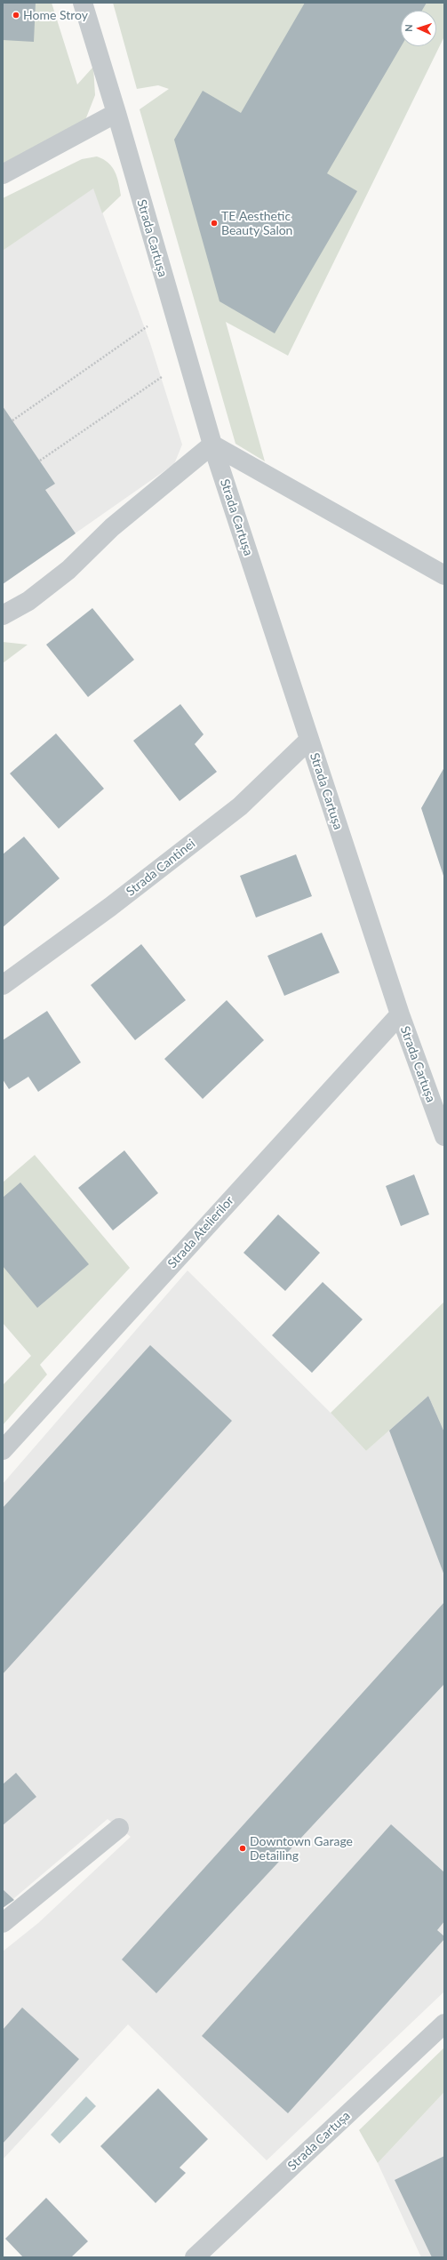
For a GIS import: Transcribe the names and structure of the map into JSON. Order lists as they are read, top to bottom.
{
  "streets": {
    "street": ["Strada Cartușa", "Strada Cantinei", "Strada Atelierilor"]
  },
  "crossings": [
    ["Strada Cartușa", "Strada Cantinei"],
    ["Strada Cartușa", "Strada Atelierilor"]
  ],
  "places": ["Home Stroy", "TE Aesthetic Beauty Salon", "Downtown Garage Detailing"],
  "north": "left"
}
